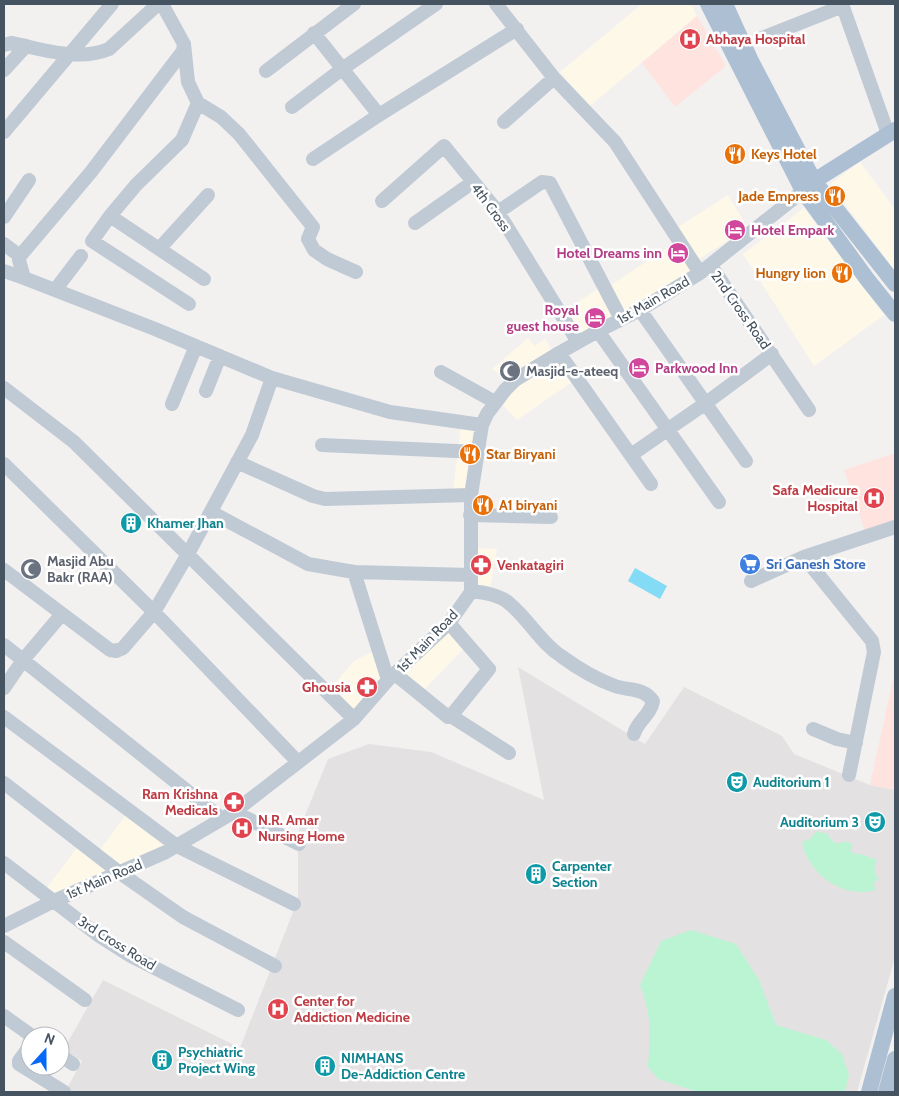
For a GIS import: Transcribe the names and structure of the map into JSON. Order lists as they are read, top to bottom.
{
  "streets": {
    "street": [
      "4th Cross",
      "1st Main Road",
      "2nd Cross Road",
      "3rd Cross Road"
    ]
  },
  "crossings": [
    ["4th Cross", "1st Main Road"],
    ["1st Main Road", "2nd Cross Road"],
    ["1st Main Road", "3rd Cross Road"]
  ],
  "places": {
    "hospital": [
      "Abhaya Hospital",
      "Safa Medicure Hospital",
      "N.R. Amar Nursing Home",
      "Center for Addiction Medicine"
    ],
    "restaurant": [
      "Keys Hotel",
      "Jade Empress",
      "Hungry lion",
      "Star Biryani",
      "A1 biryani"
    ],
    "hotel": [
      "Hotel Empark",
      "Hotel Dreams inn",
      "Royal guest house",
      "Parkwood Inn"
    ],
    "mosque": ["Masjid-e-ateeq", "Masjid Abu Bakr (RAA)"],
    "building": [
      "Khamer Jhan",
      "Carpenter Section",
      "Psychiatric Project Wing",
      "NIMHANS De-Addiction Centre"
    ],
    "supermarket": ["Sri Ganesh Store"],
    "pharmacy": ["Venkatagiri", "Ghousia", "Ram Krishna Medicals"],
    "theatre": ["Auditorium 1", "Auditorium 3"]
  },
  "north": "top"
}
